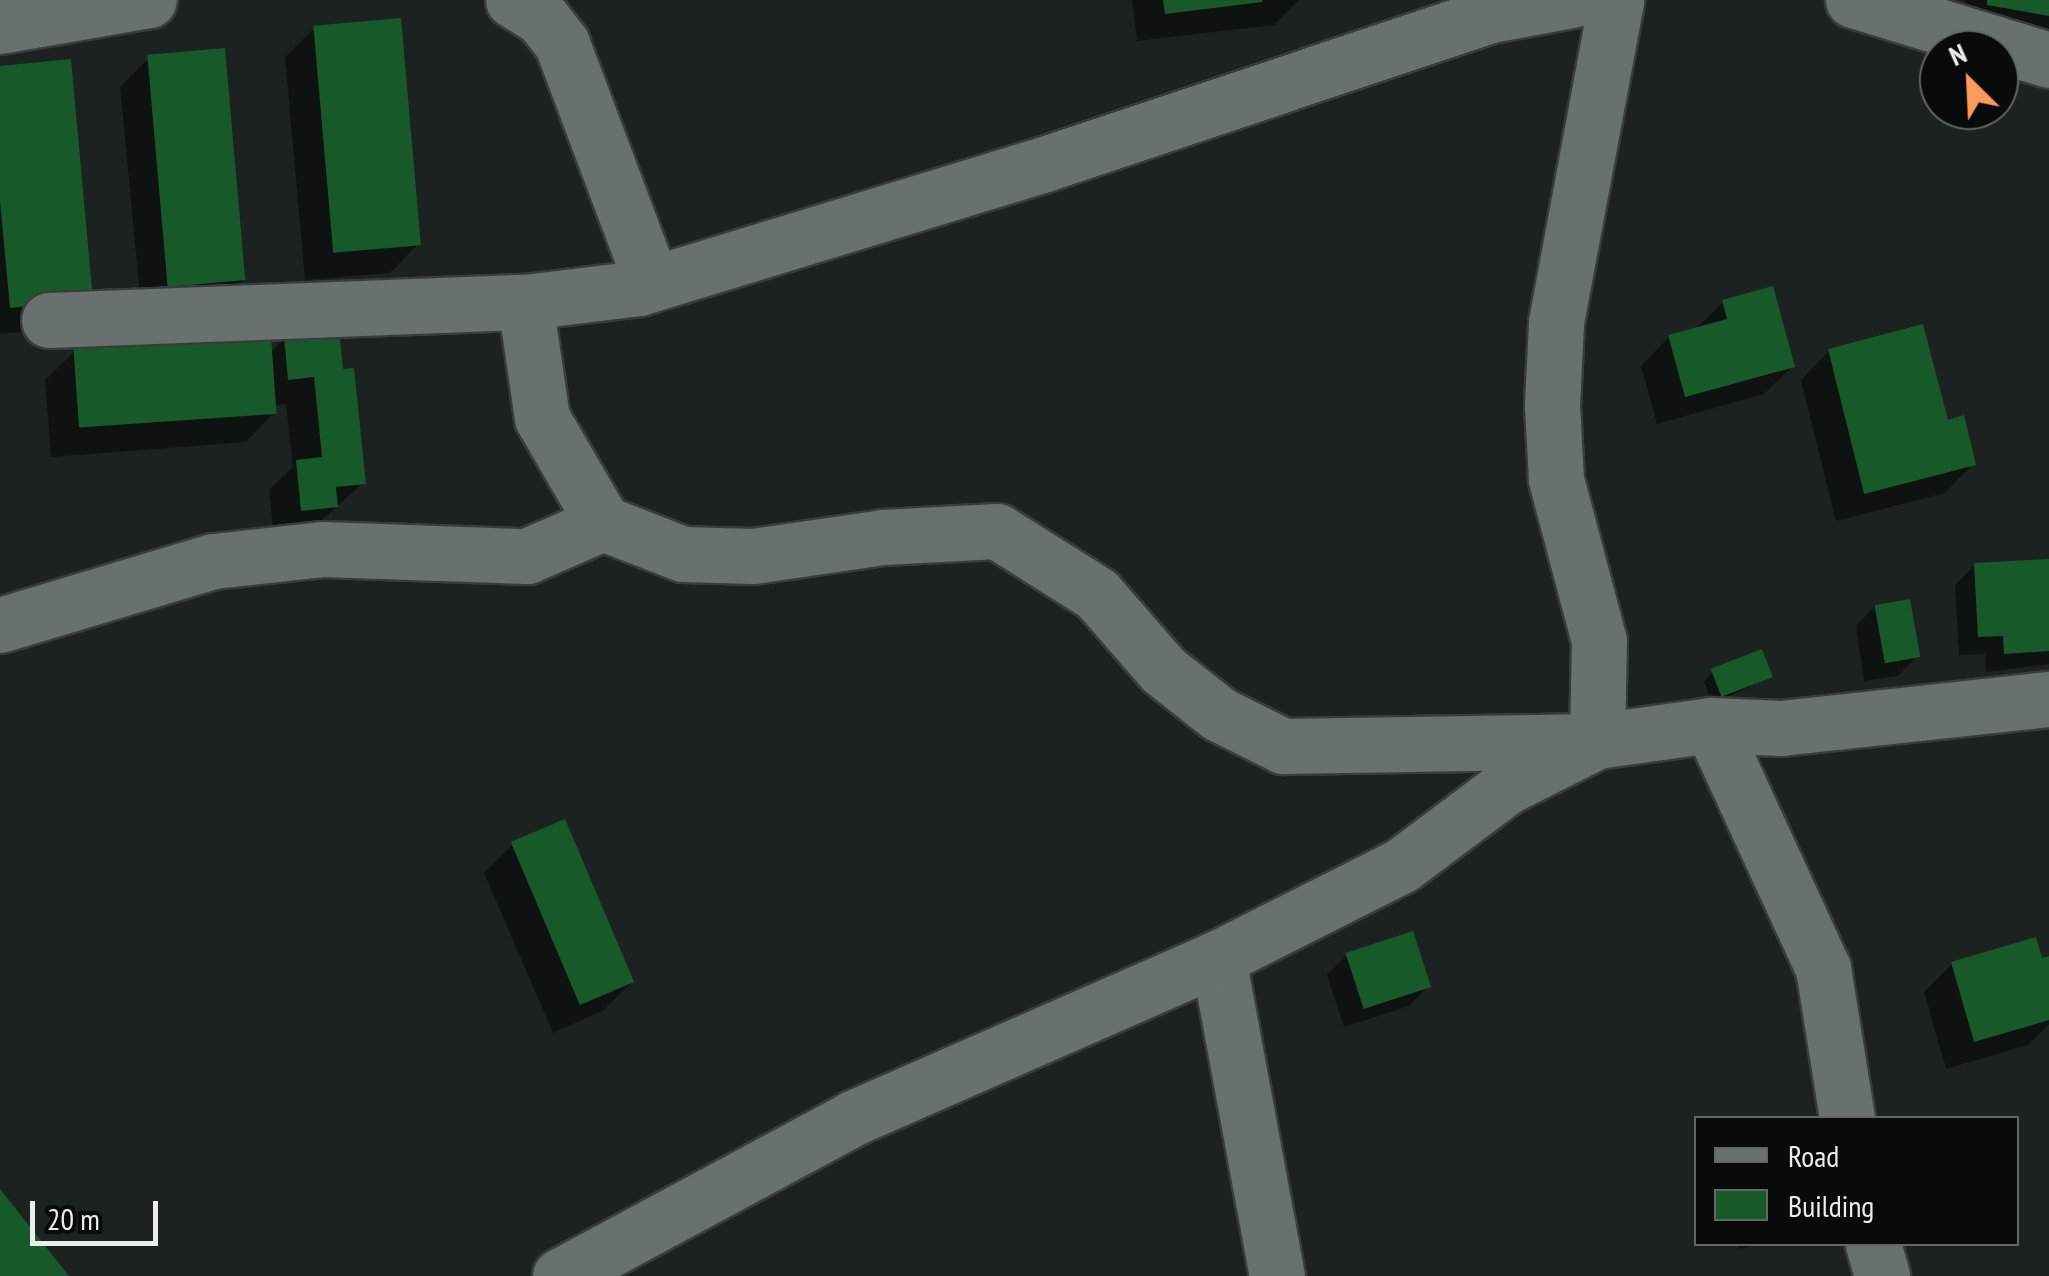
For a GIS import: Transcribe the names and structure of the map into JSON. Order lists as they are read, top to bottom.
{
  "legend": ["Road", "Building"],
  "scale_bar": "20 m",
  "north": "top left"
}
